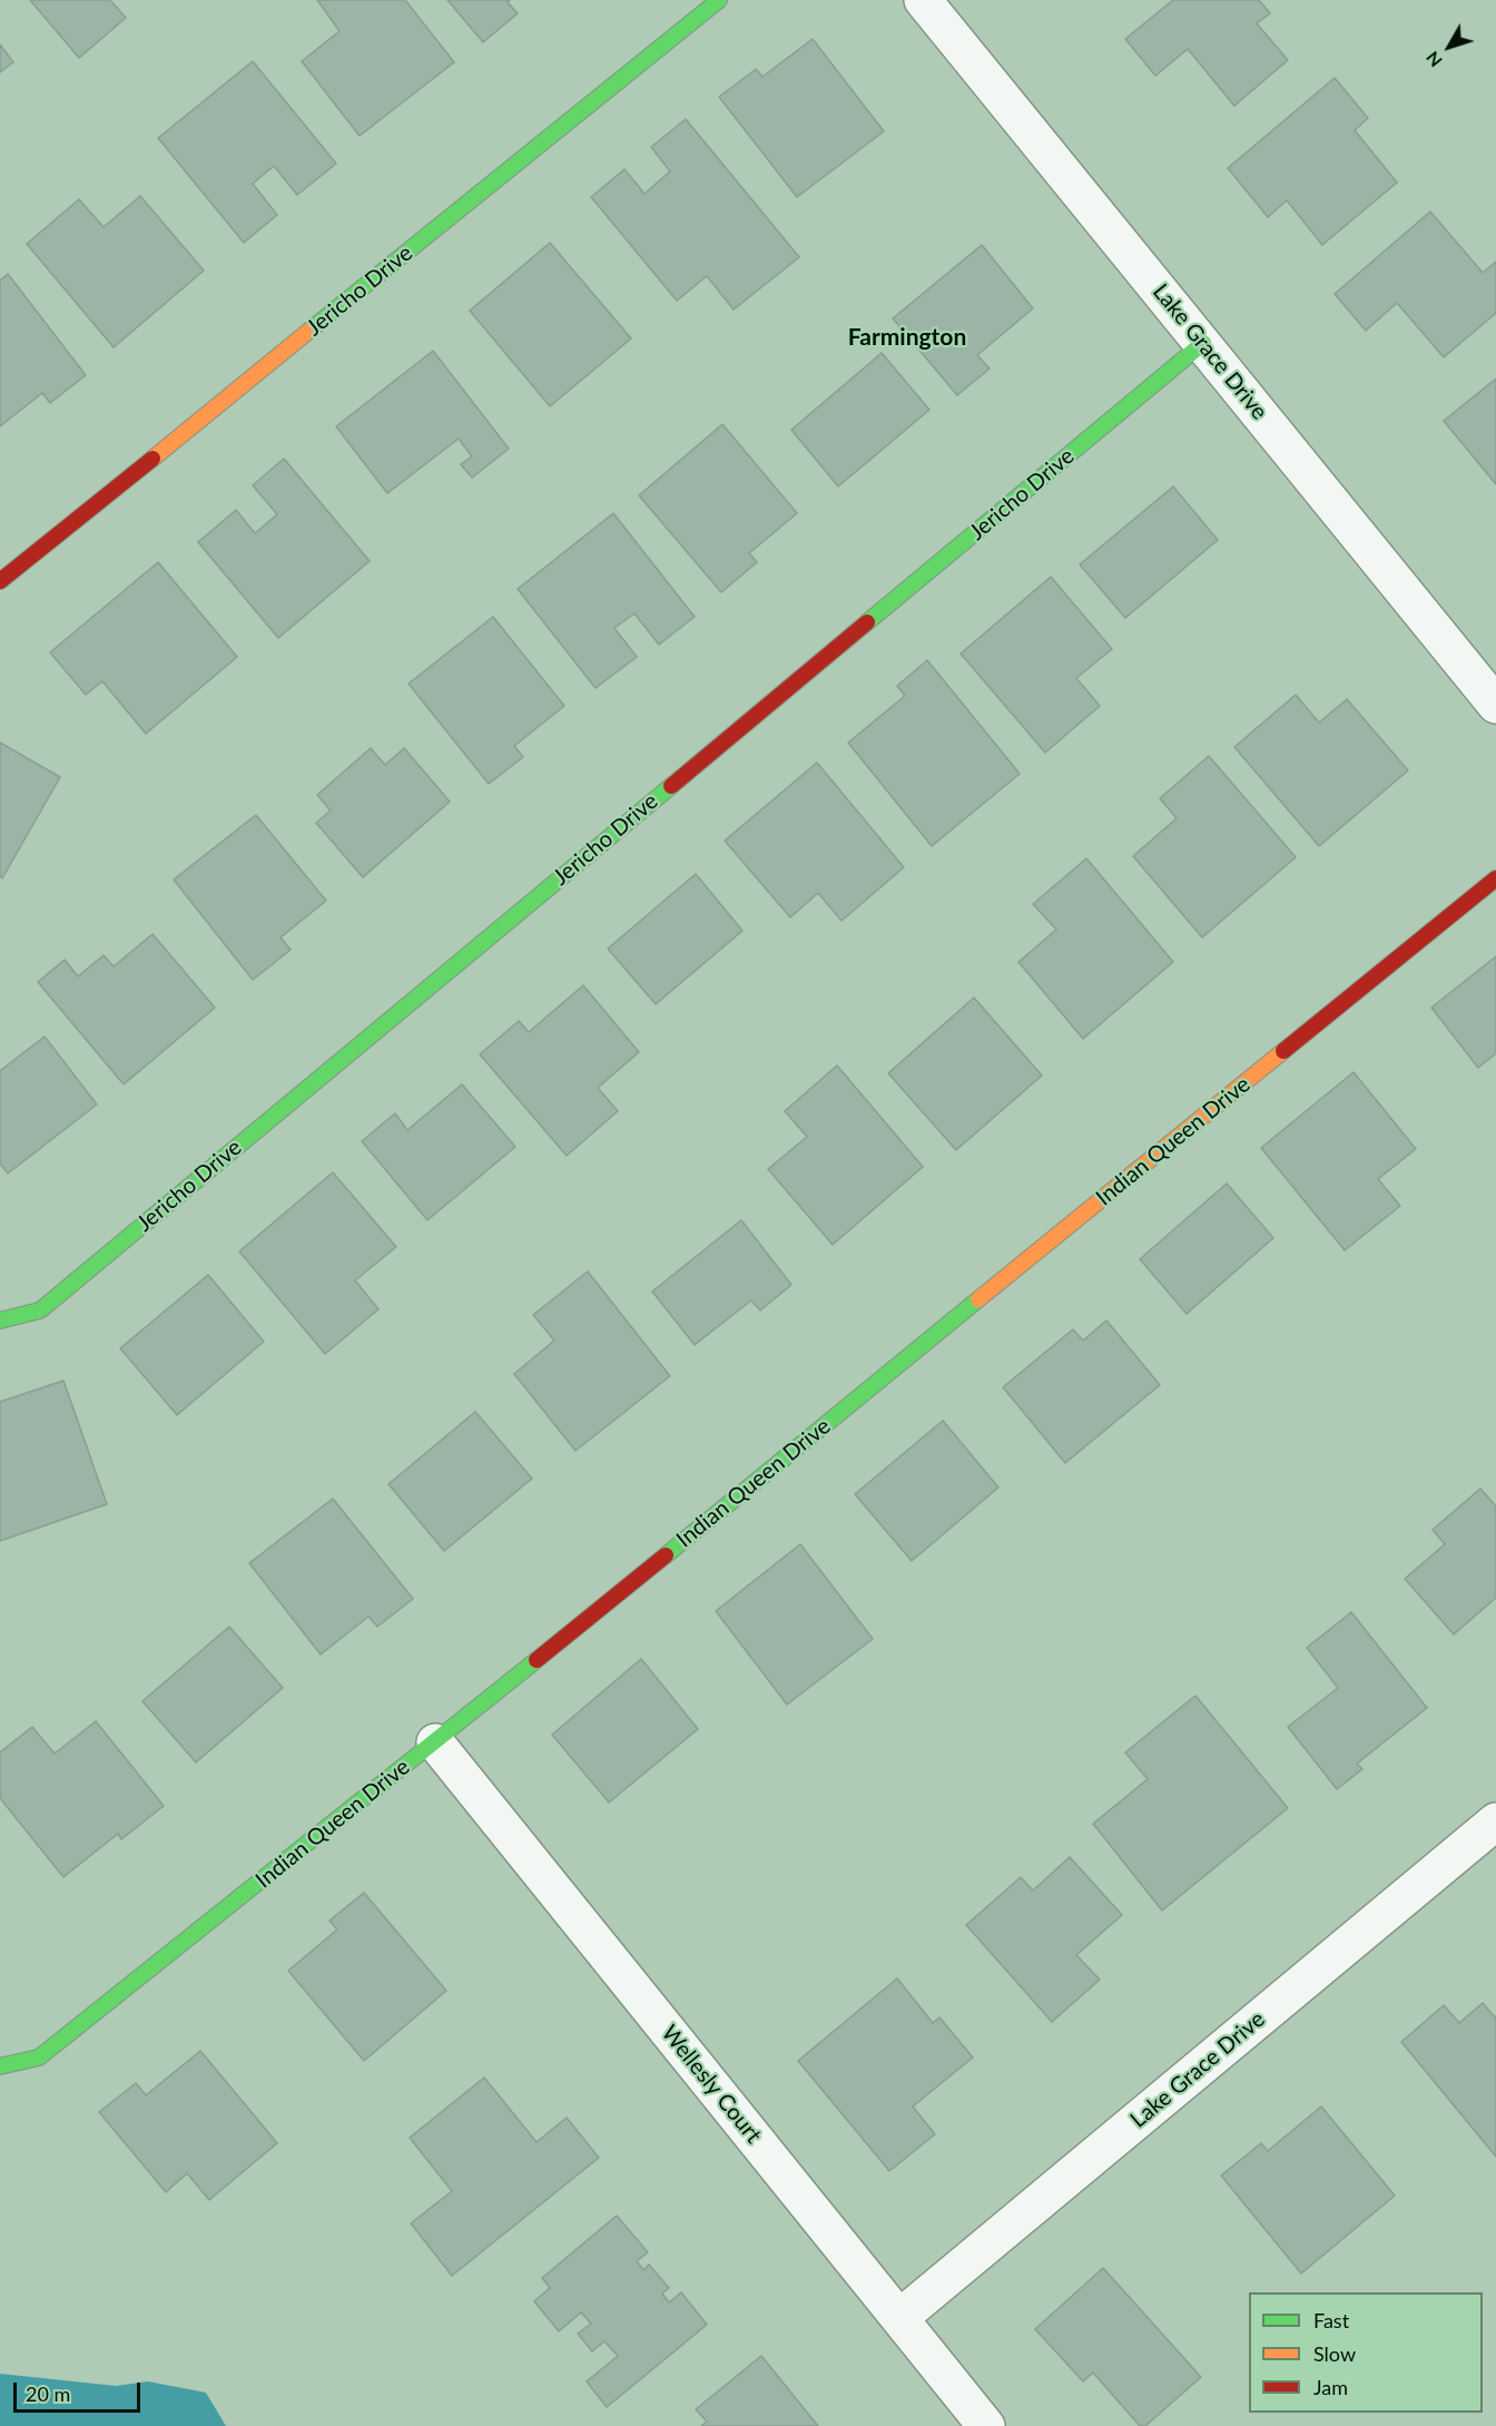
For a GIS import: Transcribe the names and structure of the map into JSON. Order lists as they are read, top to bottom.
{
  "streets": {
    "street": [
      "Jericho Drive",
      "Lake Grace Drive",
      "Indian Queen Drive",
      "Wellesly Court"
    ]
  },
  "crossings": [
    ["Jericho Drive", "Lake Grace Drive"],
    ["Lake Grace Drive", "Wellesly Court"],
    ["Indian Queen Drive", "Wellesly Court"]
  ],
  "districts": ["Farmington"],
  "legend": ["Fast", "Slow", "Jam"],
  "scale_bar": "20 m",
  "north": "bottom left"
}
